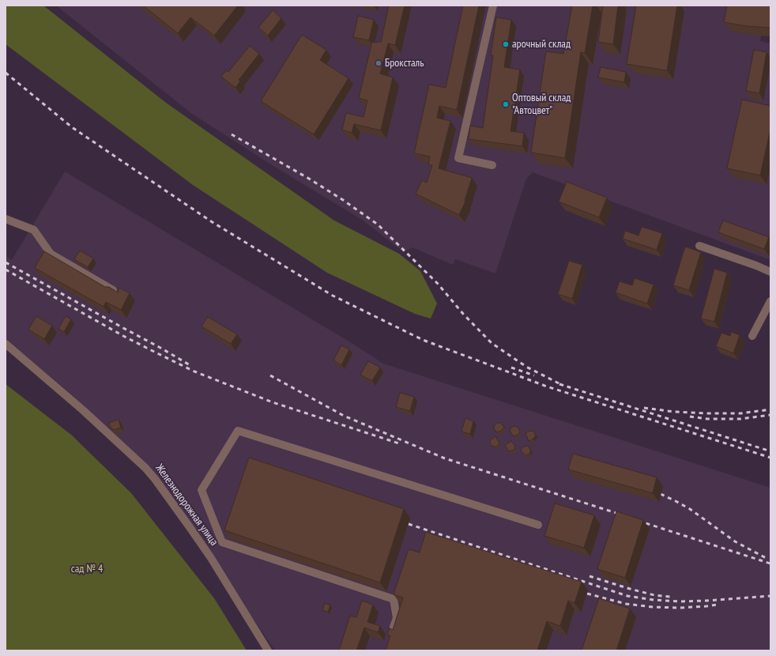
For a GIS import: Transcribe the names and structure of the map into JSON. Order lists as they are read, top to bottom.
{
  "streets": {
    "street": ["Железнодорожная улица"]
  },
  "parks": ["сад № 4"],
  "places": ["арочный склад", "Броксталь", "Оптовый склад \"Автоцвет\""]
}
